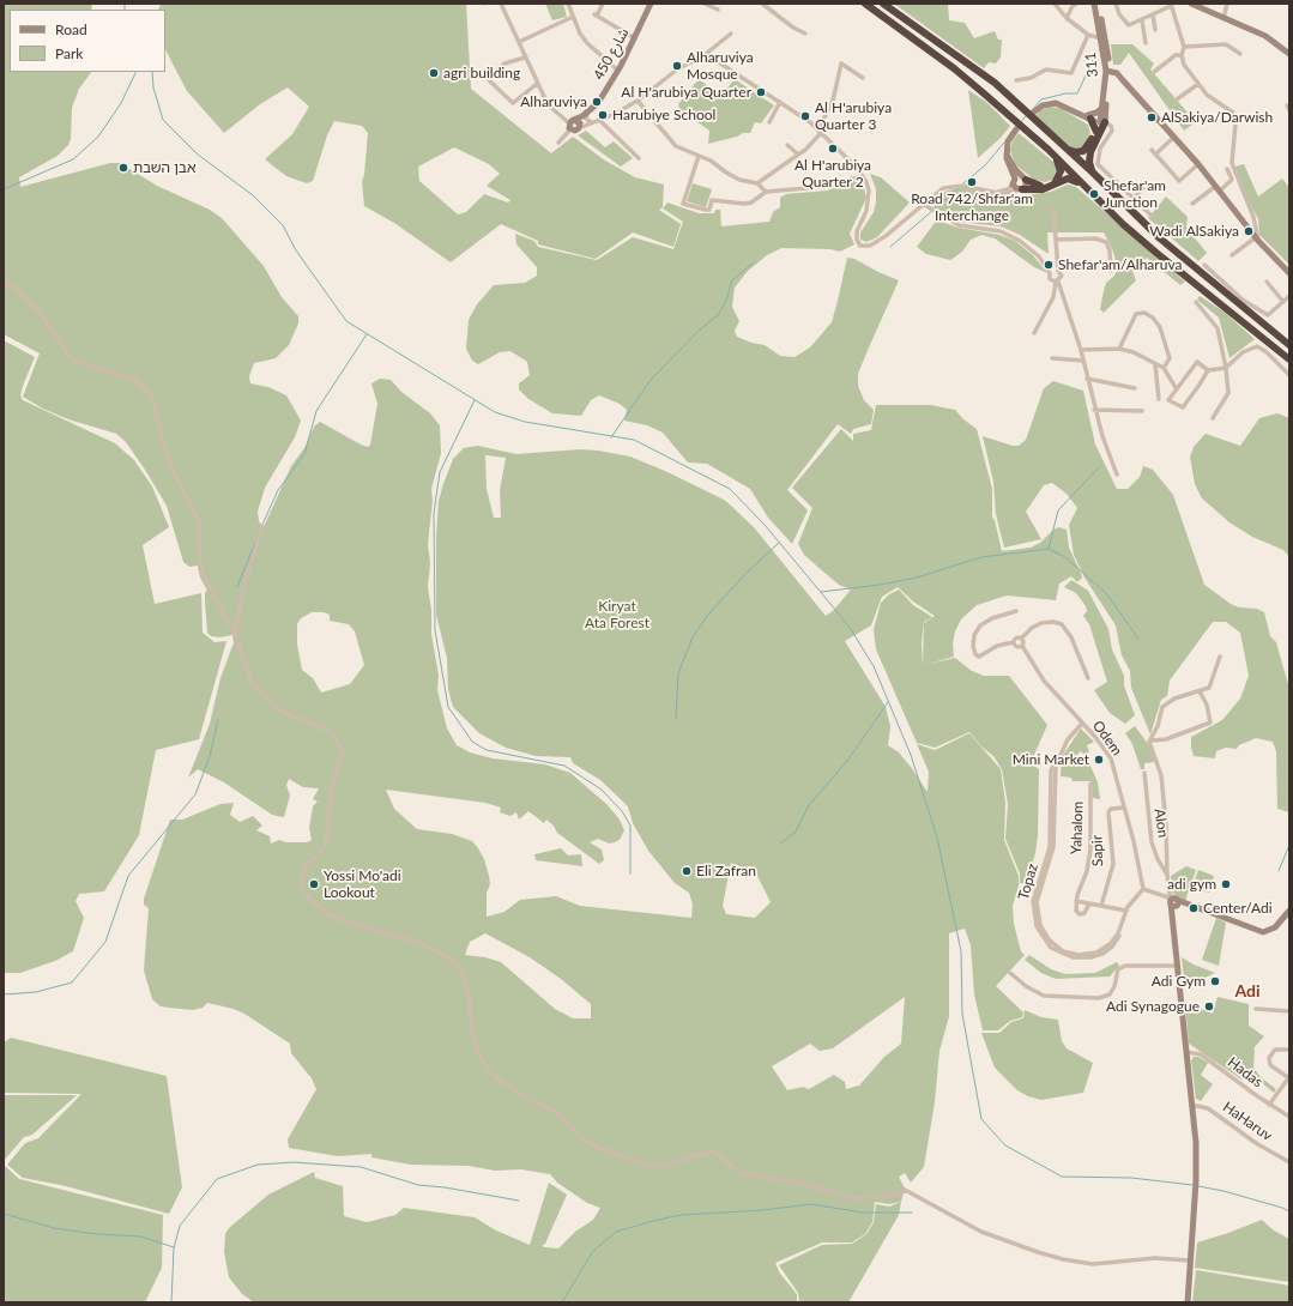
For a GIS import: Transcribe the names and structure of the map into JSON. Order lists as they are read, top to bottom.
{
  "streets": {
    "street": [
      "شارع 450",
      "311",
      "Odem",
      "Alon",
      "Yahalom",
      "Sapir",
      "Topaz",
      "Hadas",
      "HaHaruv"
    ]
  },
  "crossings": [
    ["Odem", "Sapir"],
    ["Odem", "Topaz"]
  ],
  "districts": ["Adi"],
  "parks": ["Kiryat Ata Forest"],
  "places": [
    "Alharuviya Mosque",
    "agri building",
    "Al H'arubiya Quarter",
    "Alharuviya",
    "Harubiye School",
    "Al H'arubiya Quarter 3",
    "AlSakiya/Darwish",
    "Al H'arubiya Quarter 2",
    "אבן השבת",
    "Road 742/Shfar'am Interchange",
    "Shefar'am Junction",
    "Wadi AlSakiya",
    "Shefar'am/Alharuva",
    "Mini Market",
    "Eli Zafran",
    "Yossi Mo'adi Lookout",
    "adi gym",
    "Center/Adi",
    "Adi Gym",
    "Adi Synagogue"
  ],
  "legend": ["Road", "Park"]
}
